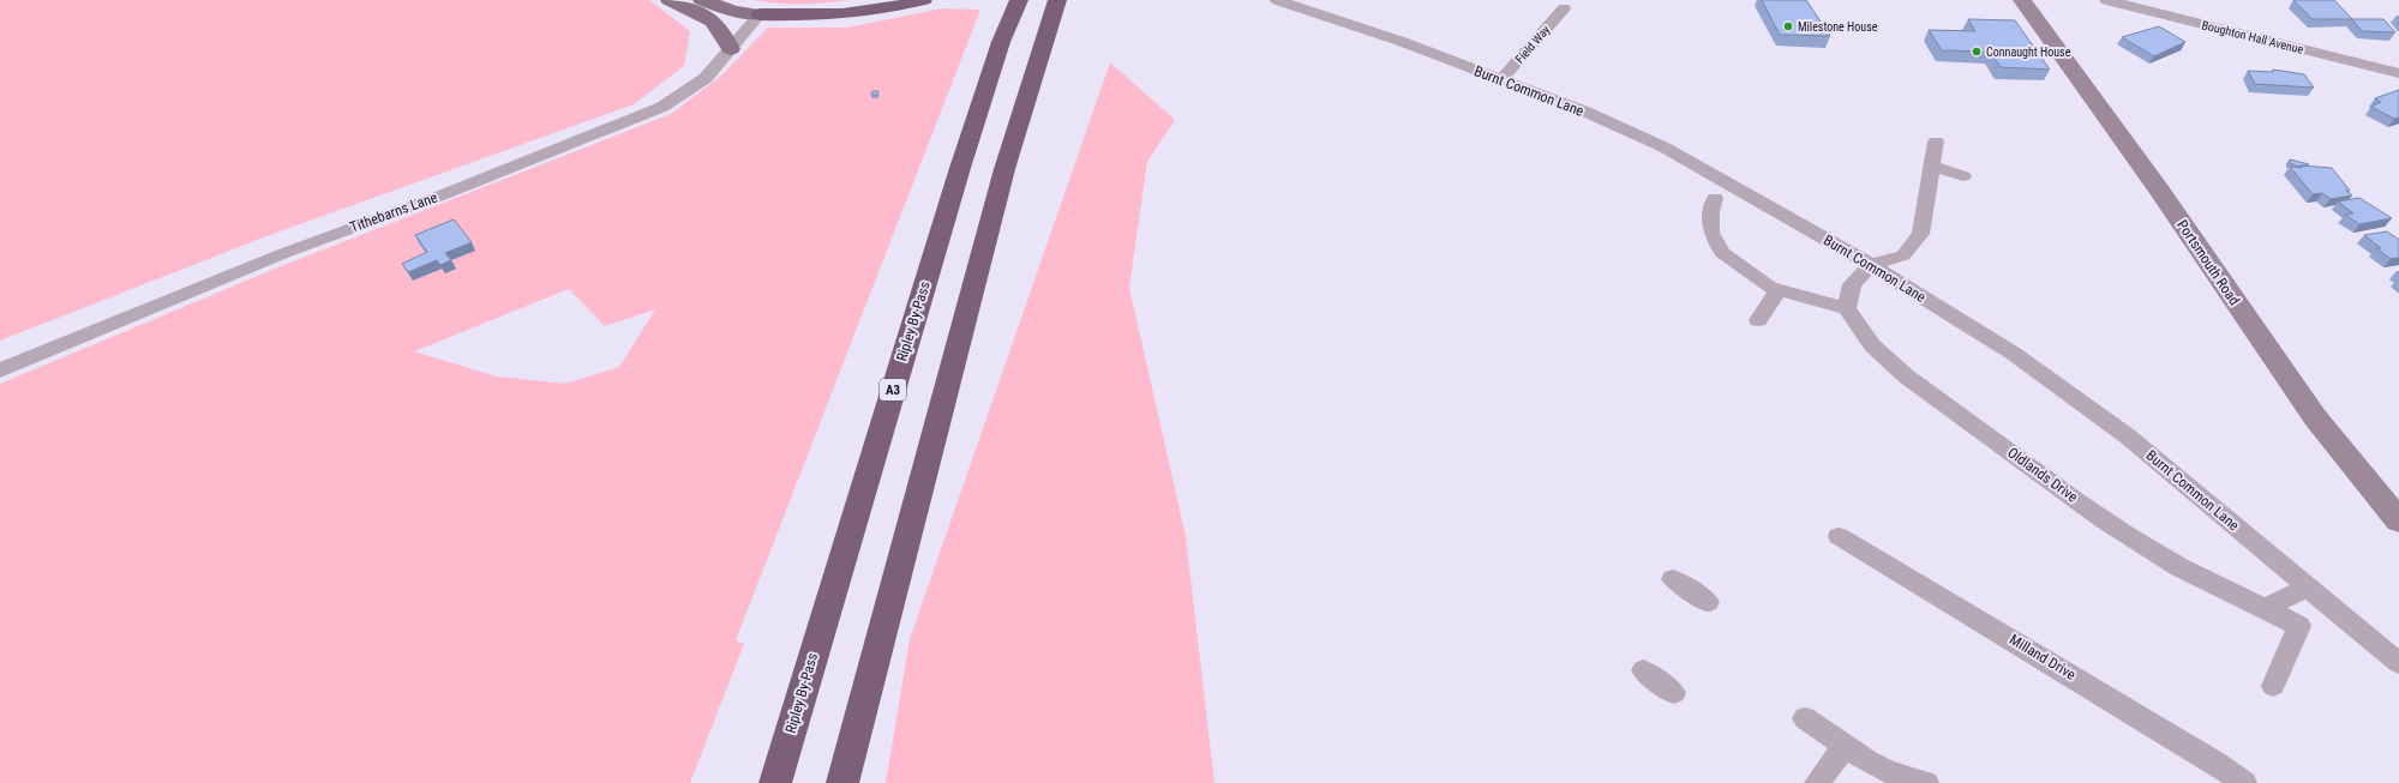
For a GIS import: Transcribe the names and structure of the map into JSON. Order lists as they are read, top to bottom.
{
  "streets": {
    "highway": ["Ripley By-Pass", "A3"],
    "main road": ["Portsmouth Road"],
    "street": [
      "Boughton Hall Avenue",
      "Field Way",
      "Burnt Common Lane",
      "Tithebarns Lane",
      "Oldlands Drive",
      "Milland Drive"
    ]
  },
  "crossings": [
    ["Field Way", "Burnt Common Lane"]
  ],
  "places": ["Milestone House", "Connaught House"]
}
